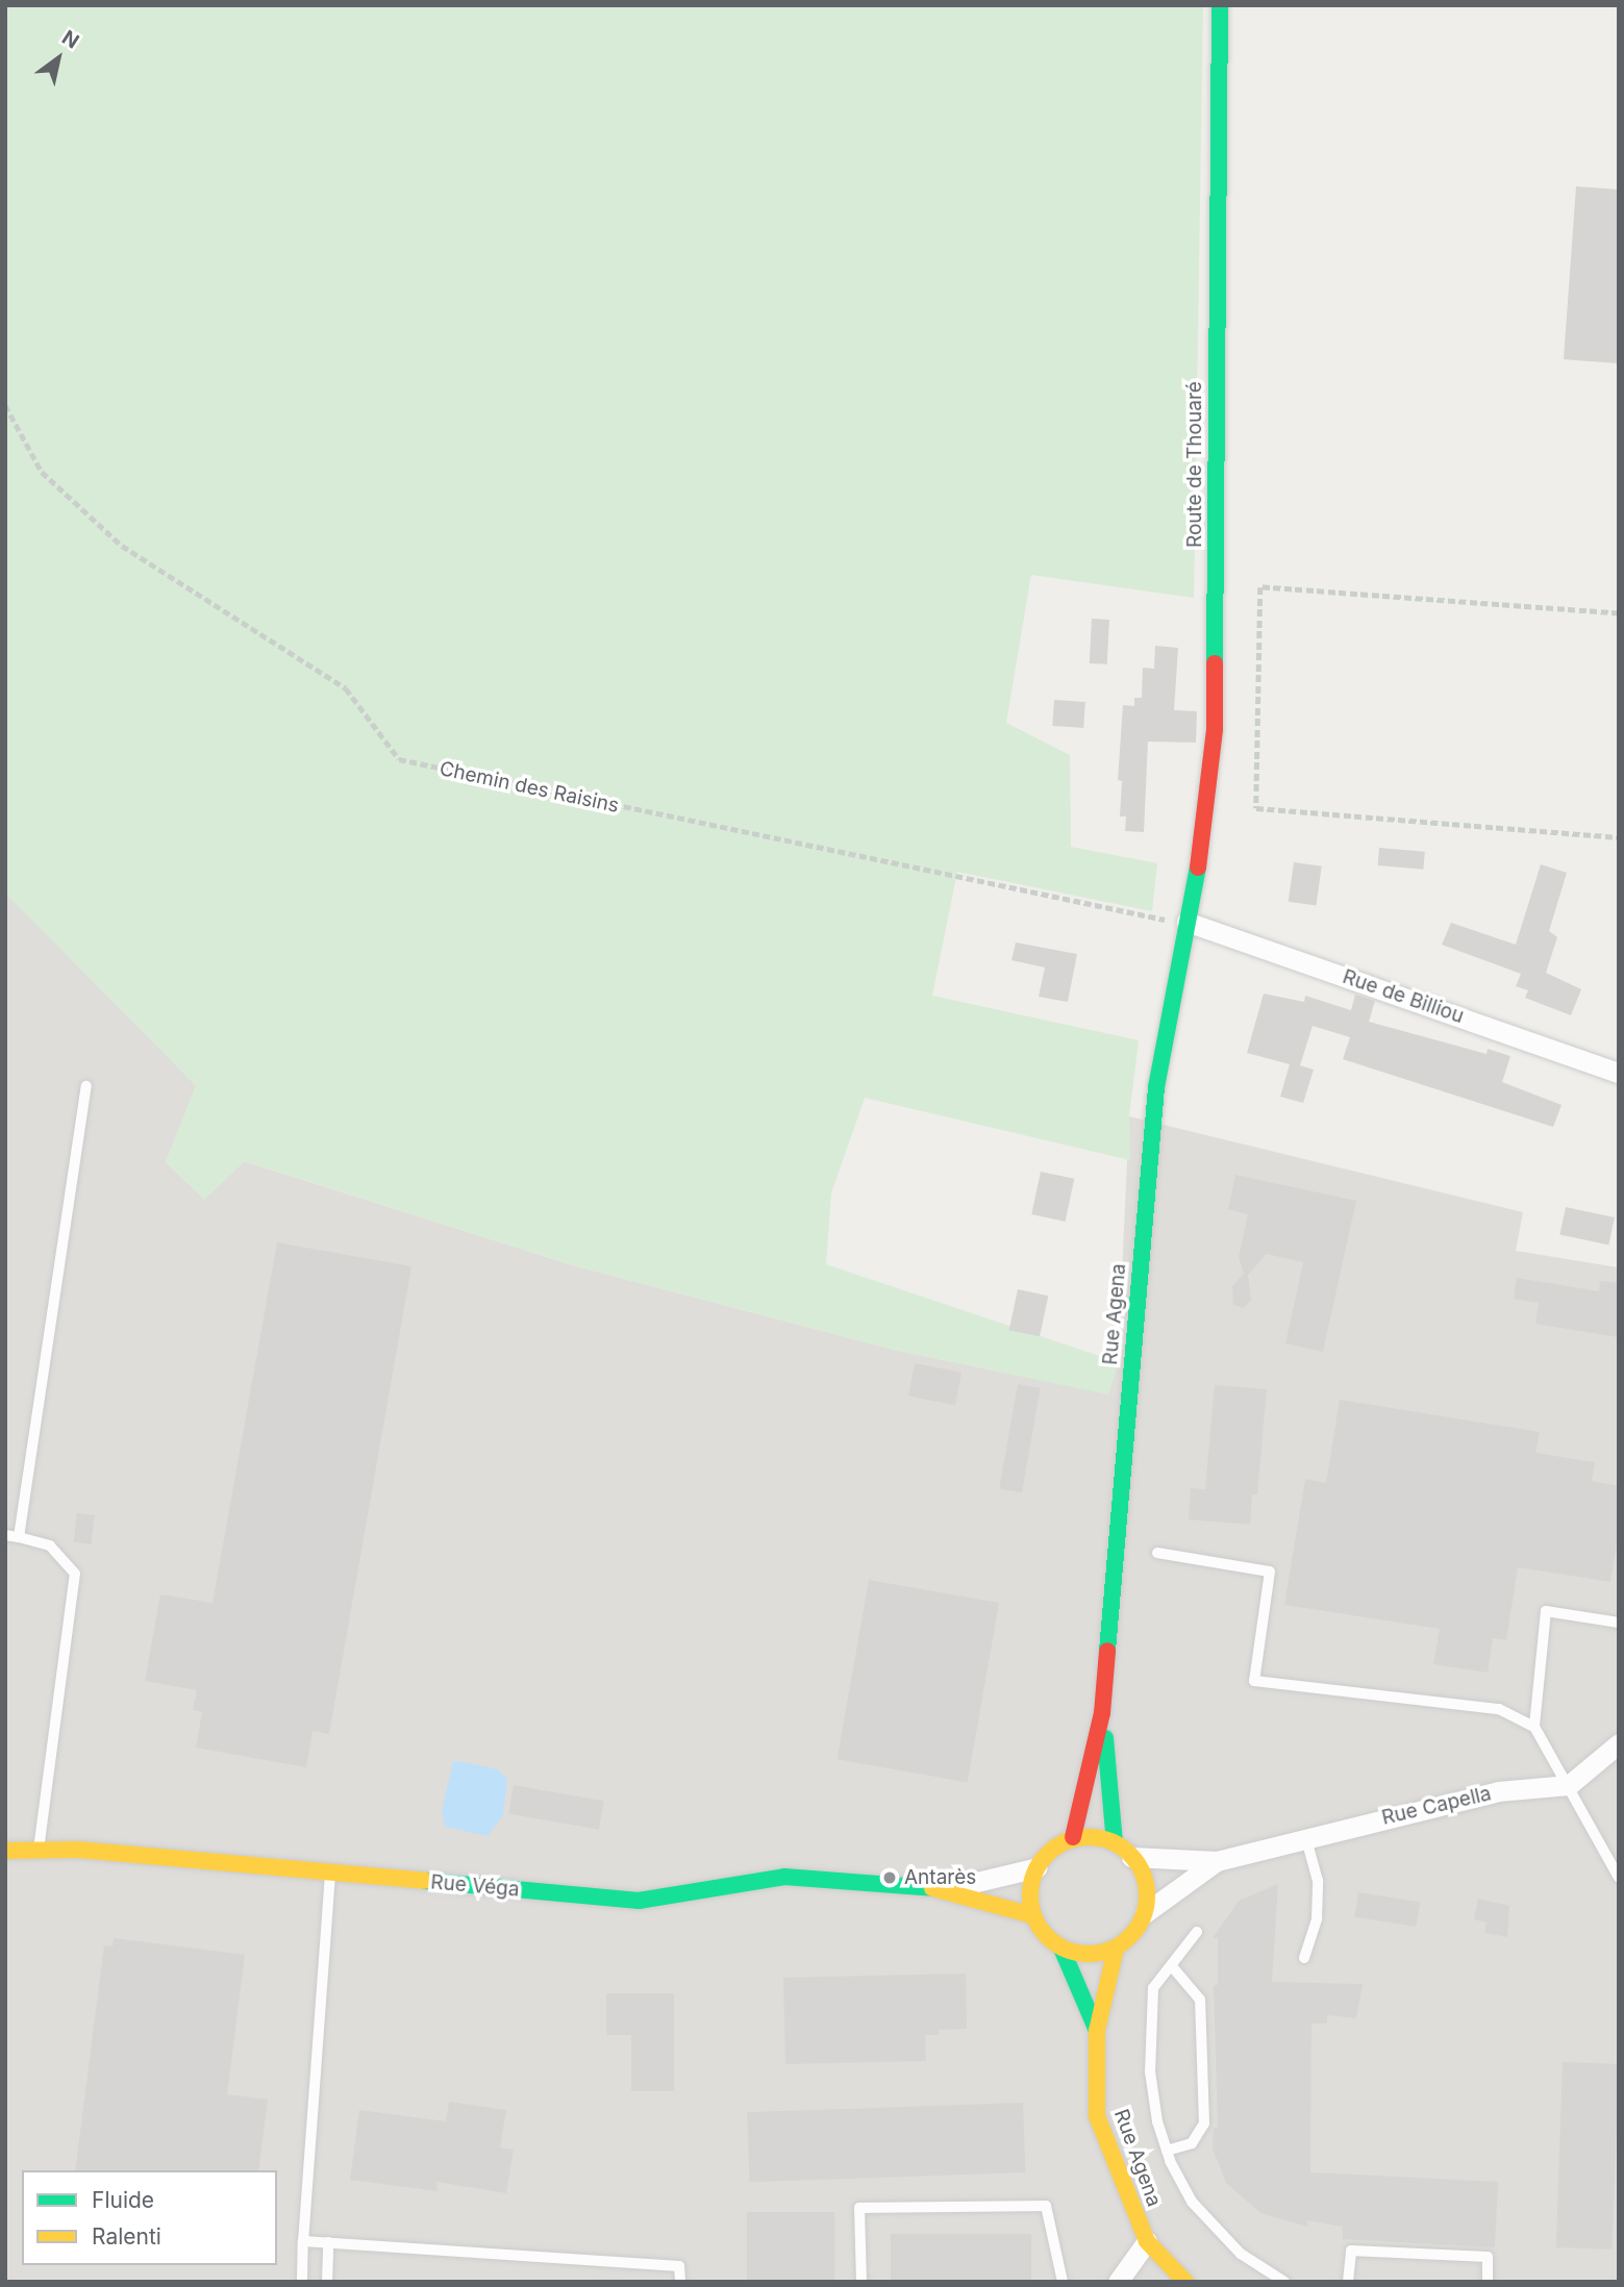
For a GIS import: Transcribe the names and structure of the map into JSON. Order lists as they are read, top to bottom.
{
  "streets": {
    "main road": ["Route de Thouaré", "Rue Agena", "Rue Véga"],
    "street": ["Rue de Billiou", "Rue Capella"],
    "path": ["Chemin des Raisins"]
  },
  "crossings": [
    ["Route de Thouaré", "Chemin des Raisins"],
    ["Route de Thouaré", "Rue de Billiou"],
    ["Route de Thouaré", "Rue Agena"],
    ["Chemin des Raisins", "Rue de Billiou"],
    ["Chemin des Raisins", "Rue Agena"],
    ["Rue de Billiou", "Rue Agena"],
    ["Rue Agena", "Rue Capella"],
    ["Rue Agena", "Rue Véga"],
    ["Rue Capella", "Rue Véga"]
  ],
  "places": ["Antarès"],
  "legend": ["Fluide", "Ralenti"],
  "north": "top right"
}
